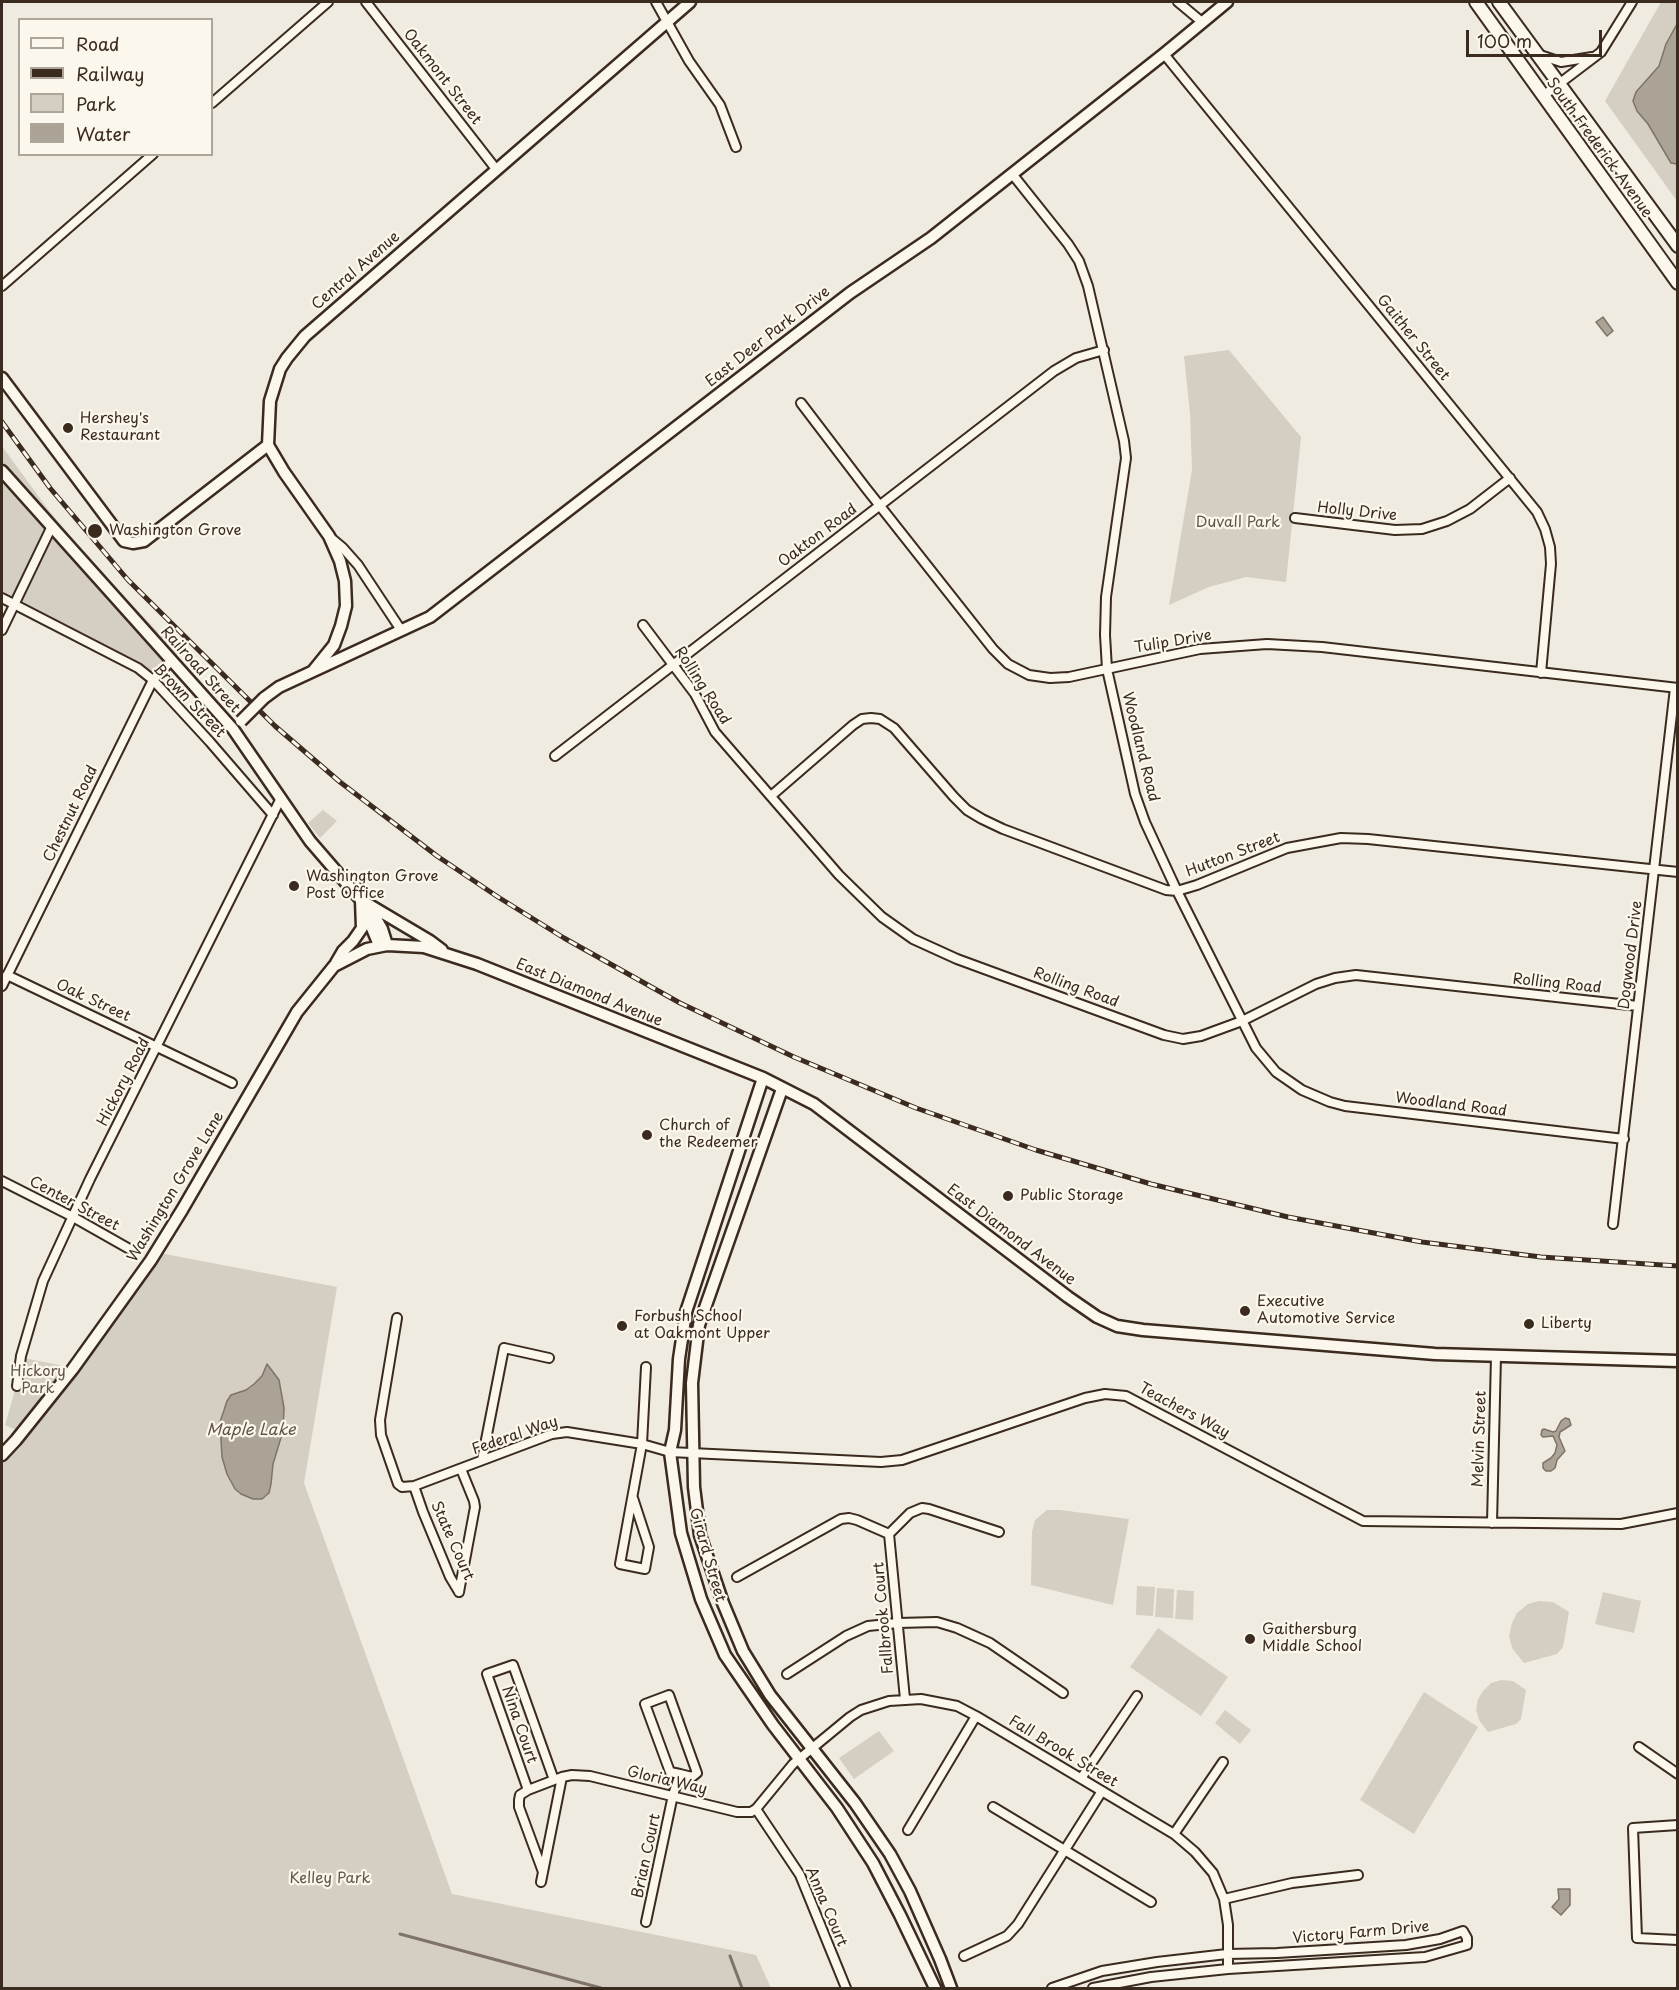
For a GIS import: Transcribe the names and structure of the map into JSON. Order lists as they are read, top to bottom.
{
  "streets": {
    "main road": ["South Frederick Avenue"],
    "street": [
      "Oakmont Street",
      "Central Avenue",
      "East Deer Park Drive",
      "Gaither Street",
      "Holly Drive",
      "Oakton Road",
      "Tulip Drive",
      "Railroad Street",
      "Rolling Road",
      "Brown Street",
      "Woodland Road",
      "Chestnut Road",
      "Hutton Street",
      "Dogwood Drive",
      "East Diamond Avenue",
      "Oak Street",
      "Hickory Road",
      "Washington Grove Lane",
      "Center Street",
      "Teachers Way",
      "Federal Way",
      "Melvin Street",
      "State Court",
      "Girard Street",
      "Fallbrook Court",
      "Nina Court",
      "Fall Brook Street",
      "Gloria Way",
      "Brian Court",
      "Anna Court",
      "Victory Farm Drive"
    ]
  },
  "crossings": [
    ["Oakmont Street", "Central Avenue"],
    ["East Deer Park Drive", "Gaither Street"],
    ["East Deer Park Drive", "Railroad Street"],
    ["East Deer Park Drive", "Woodland Road"],
    ["Gaither Street", "Holly Drive"],
    ["Gaither Street", "Tulip Drive"],
    ["Oakton Road", "Tulip Drive"],
    ["Oakton Road", "Rolling Road"],
    ["Oakton Road", "Woodland Road"],
    ["Tulip Drive", "Woodland Road"],
    ["Tulip Drive", "Dogwood Drive"],
    ["Railroad Street", "Chestnut Road"],
    ["Railroad Street", "East Diamond Avenue"],
    ["Railroad Street", "Hickory Road"],
    ["Railroad Street", "Washington Grove Lane"],
    ["Rolling Road", "Woodland Road"],
    ["Rolling Road", "Hutton Street"],
    ["Rolling Road", "Dogwood Drive"],
    ["Brown Street", "Chestnut Road"],
    ["Brown Street", "Hickory Road"],
    ["Woodland Road", "Hutton Street"],
    ["Woodland Road", "Dogwood Drive"],
    ["Chestnut Road", "Oak Street"],
    ["Hutton Street", "Dogwood Drive"],
    ["East Diamond Avenue", "Washington Grove Lane"],
    ["East Diamond Avenue", "Melvin Street"],
    ["East Diamond Avenue", "Girard Street"],
    ["Oak Street", "Hickory Road"],
    ["Hickory Road", "Center Street"],
    ["Teachers Way", "Federal Way"],
    ["Teachers Way", "Melvin Street"],
    ["Teachers Way", "Girard Street"],
    ["Federal Way", "State Court"],
    ["Federal Way", "Girard Street"],
    ["Girard Street", "Fall Brook Street"],
    ["Fallbrook Court", "Fall Brook Street"],
    ["Nina Court", "Gloria Way"],
    ["Fall Brook Street", "Victory Farm Drive"],
    ["Gloria Way", "Brian Court"],
    ["Gloria Way", "Anna Court"]
  ],
  "water": ["Maple Lake"],
  "parks": ["Duvall Park", "Hickory Park", "Kelley Park"],
  "places": [
    "Hershey's Restaurant",
    "Washington Grove",
    "Washington Grove Post Office",
    "Church of the Redeemer",
    "Public Storage",
    "Executive Automotive Service",
    "Liberty",
    "Forbush School at Oakmont Upper",
    "Gaithersburg Middle School"
  ],
  "legend": [
    "Road",
    "Railway",
    "Park",
    "Water"
  ],
  "scale_bar": "100 m"
}
